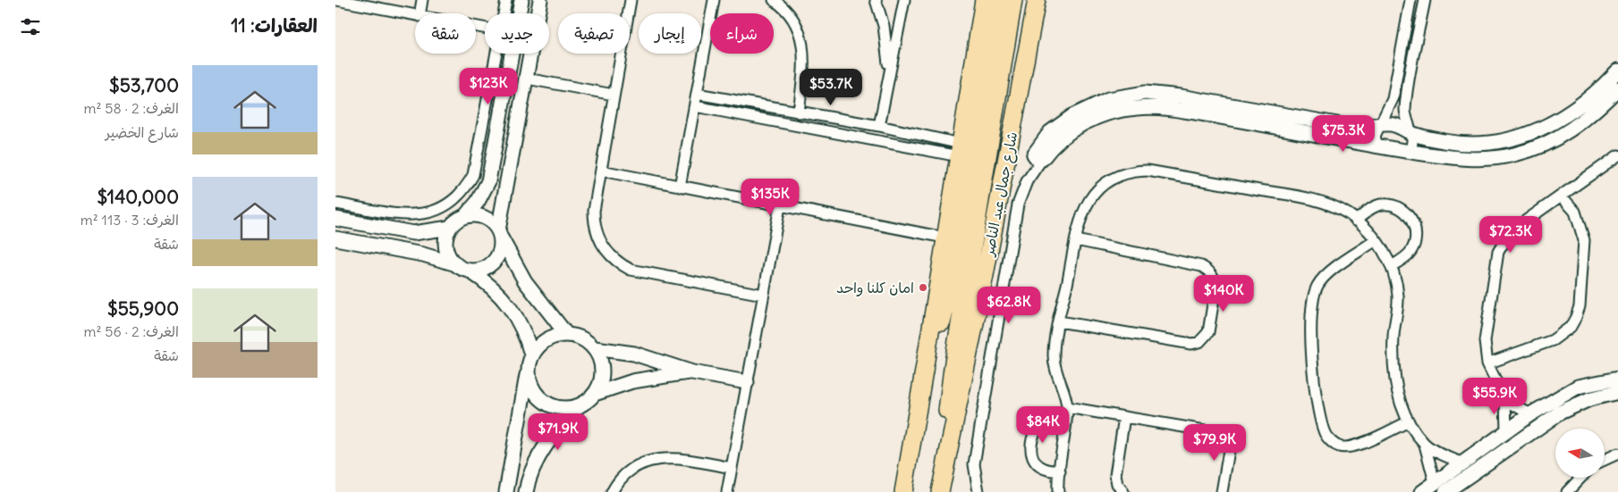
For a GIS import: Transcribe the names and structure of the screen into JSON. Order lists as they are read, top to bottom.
{
  "streets": {
    "main road": ["شارع جمال عبد الناصر"]
  },
  "places": ["امان كلنا واحد"],
  "north": "left",
  "page": {
    "heading": "العقارات: 11",
    "chip": [
      "شراء",
      "إيجار",
      "تصفية",
      "جديد",
      "شقة"
    ],
    "list": [
      {
        "name": "$53,700",
        "note": "الغرف: 2 · 58 m² · شارع الخضير"
      },
      {
        "name": "$140,000",
        "note": "الغرف: 3 · 113 m² · شقة"
      },
      {
        "name": "$55,900",
        "note": "الغرف: 2 · 56 m² · شقة"
      }
    ],
    "price": [
      "$123K",
      "$53.7K",
      "$75.3K",
      "$135K",
      "$72.3K",
      "$140K",
      "$62.8K",
      "$55.9K",
      "$84K",
      "$71.9K",
      "$79.9K"
    ]
  }
}
